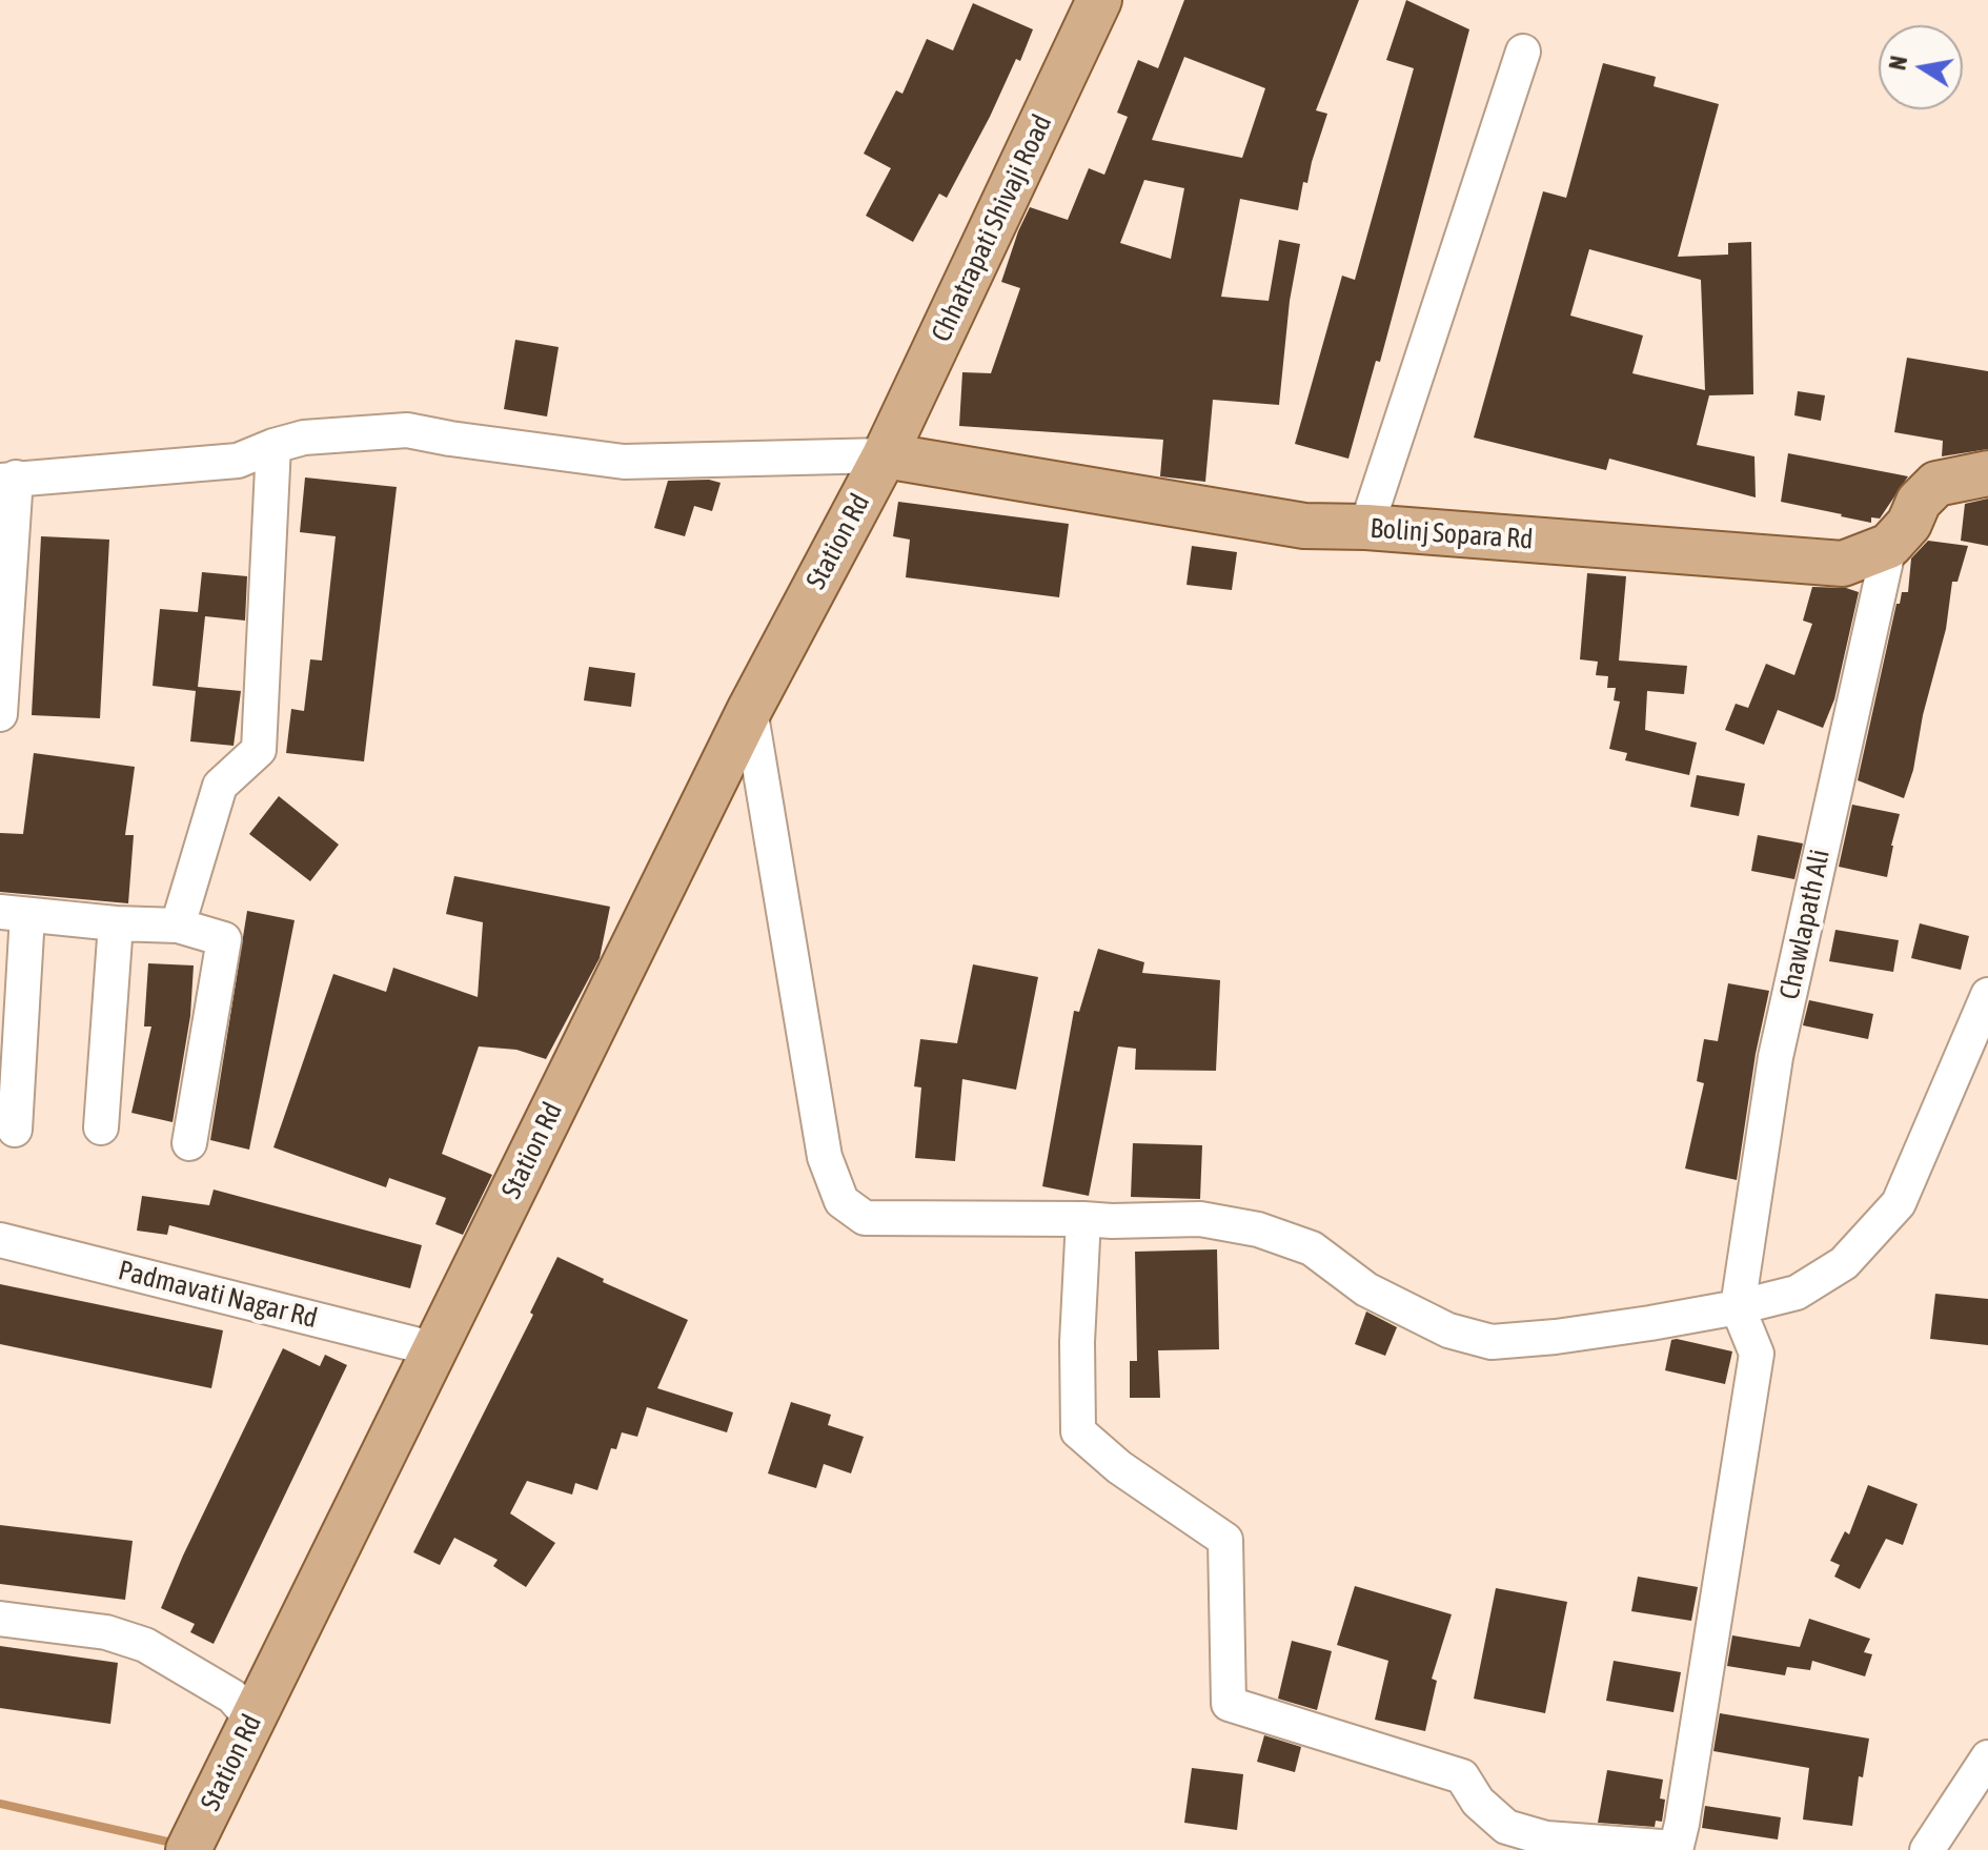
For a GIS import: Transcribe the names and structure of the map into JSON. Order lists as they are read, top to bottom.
{
  "streets": {
    "main road": ["Chhatrapati Shivaji Road", "Bolinj Sopara Rd", "Station Rd"],
    "street": ["Chawlapath Ali", "Padmavati Nagar Rd"]
  },
  "crossings": [
    ["Chhatrapati Shivaji Road", "Bolinj Sopara Rd"],
    ["Chhatrapati Shivaji Road", "Station Rd"],
    ["Bolinj Sopara Rd", "Station Rd"],
    ["Bolinj Sopara Rd", "Chawlapath Ali"],
    ["Station Rd", "Padmavati Nagar Rd"]
  ],
  "north": "left"
}
